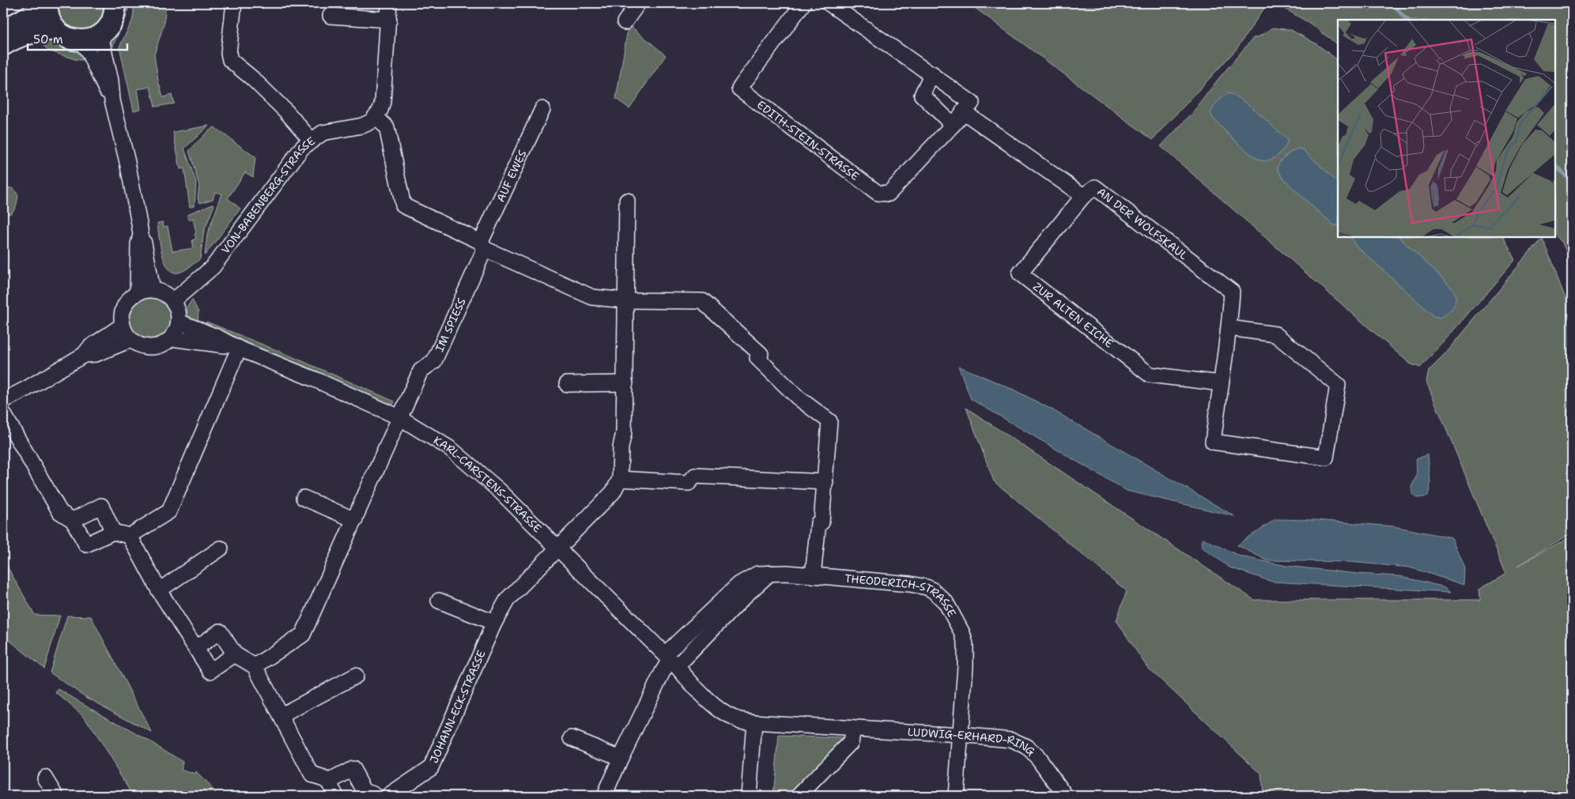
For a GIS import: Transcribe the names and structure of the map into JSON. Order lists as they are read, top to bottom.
{
  "streets": {
    "street": [
      "EDITH-STEIN-STRASSE",
      "AUF EWES",
      "VON-BABENBERG-STRASSE",
      "AN DER WOLFSKAUL",
      "ZUR ALTEN EICHE",
      "IM SPIESS",
      "KARL-CARSTENS-STRASSE",
      "THEODERICH-STRASSE",
      "JOHANN-ECK-STRASSE",
      "LUDWIG-ERHARD-RING"
    ]
  },
  "crossings": [
    ["AUF EWES", "IM SPIESS"],
    ["VON-BABENBERG-STRASSE", "KARL-CARSTENS-STRASSE"],
    ["AN DER WOLFSKAUL", "ZUR ALTEN EICHE"],
    ["IM SPIESS", "KARL-CARSTENS-STRASSE"],
    ["KARL-CARSTENS-STRASSE", "THEODERICH-STRASSE"],
    ["KARL-CARSTENS-STRASSE", "JOHANN-ECK-STRASSE"],
    ["KARL-CARSTENS-STRASSE", "LUDWIG-ERHARD-RING"],
    ["THEODERICH-STRASSE", "LUDWIG-ERHARD-RING"]
  ],
  "scale_bar": "50 m"
}
